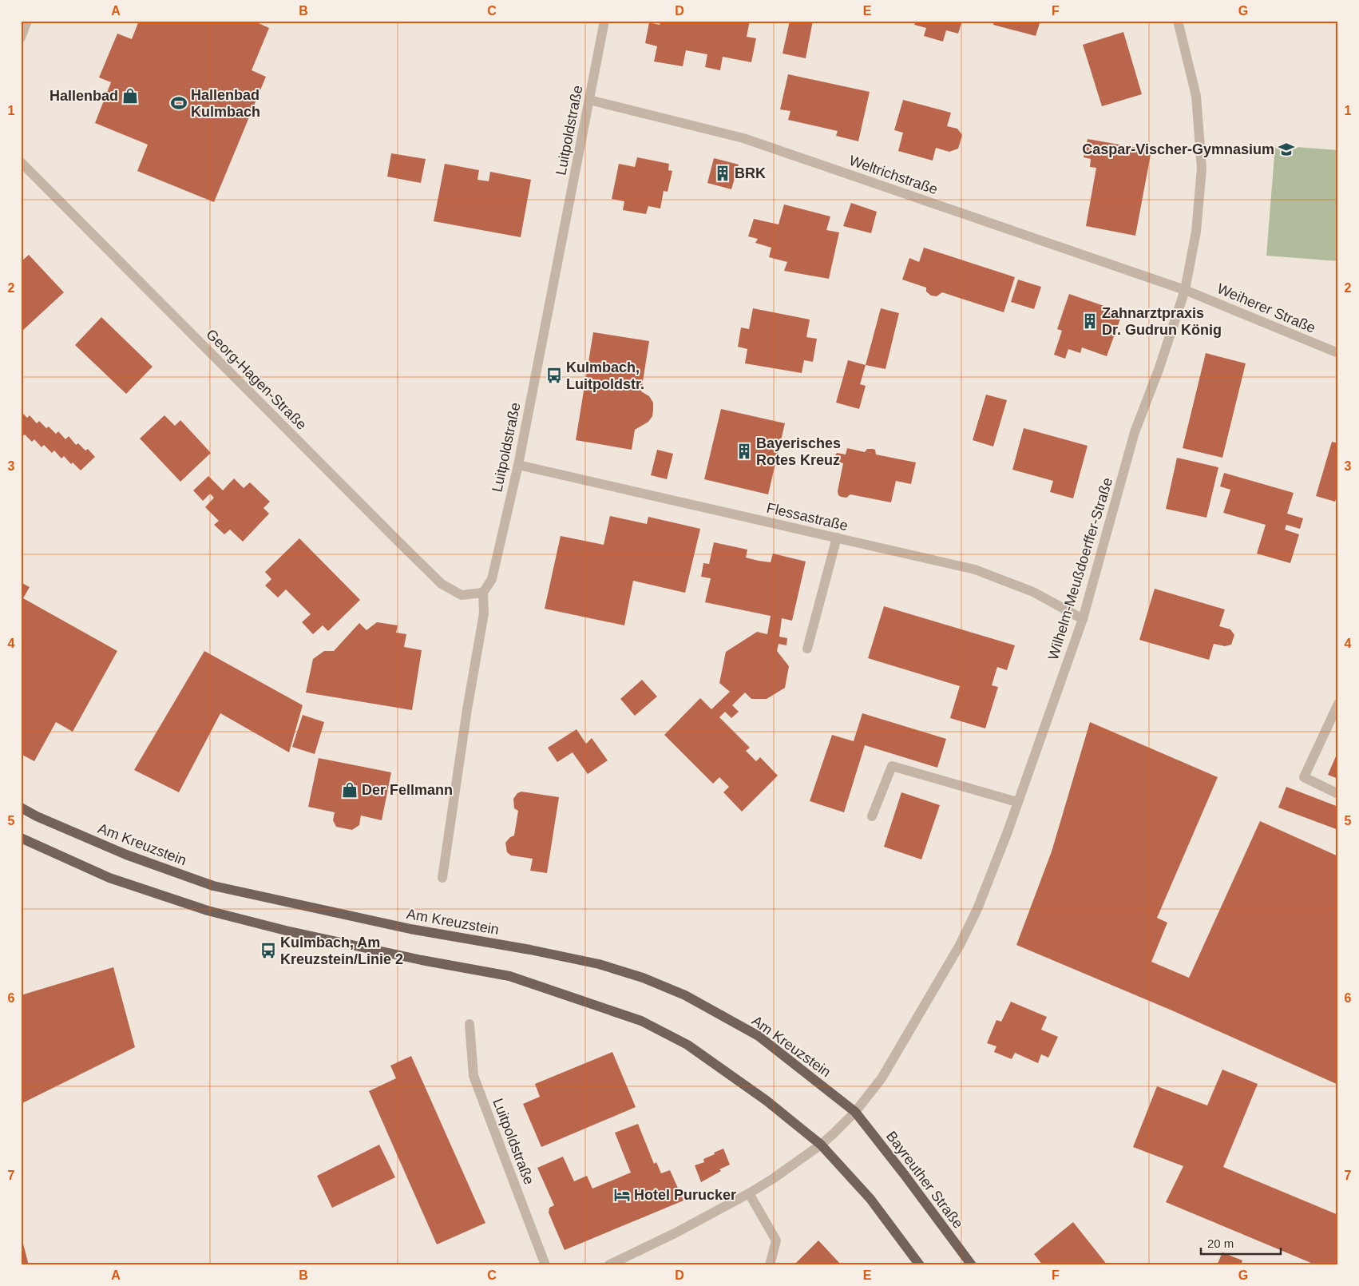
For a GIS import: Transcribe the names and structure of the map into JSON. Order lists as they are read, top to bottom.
{
  "streets": {
    "main road": ["Am Kreuzstein", "Bayreuther Straße"],
    "street": [
      "Luitpoldstraße",
      "Weltrichstraße",
      "Weiherer Straße",
      "Georg-Hagen-Straße",
      "Flessastraße",
      "Wilhelm-Meußdoerffer-Straße"
    ]
  },
  "crossings": [
    ["Luitpoldstraße", "Weltrichstraße"],
    ["Luitpoldstraße", "Georg-Hagen-Straße"],
    ["Luitpoldstraße", "Flessastraße"],
    ["Weltrichstraße", "Weiherer Straße"],
    ["Weltrichstraße", "Wilhelm-Meußdoerffer-Straße"],
    ["Weiherer Straße", "Wilhelm-Meußdoerffer-Straße"],
    ["Flessastraße", "Wilhelm-Meußdoerffer-Straße"],
    ["Wilhelm-Meußdoerffer-Straße", "Am Kreuzstein"],
    ["Wilhelm-Meußdoerffer-Straße", "Bayreuther Straße"],
    ["Am Kreuzstein", "Bayreuther Straße"]
  ],
  "places": {
    "shop": ["Hallenbad", "Der Fellmann"],
    "sports": ["Hallenbad Kulmbach"],
    "school or university": ["Caspar-Vischer-Gymnasium"],
    "building": ["BRK", "Zahnarztpraxis Dr. Gudrun König", "Bayerisches Rotes Kreuz"],
    "bus stop": ["Kulmbach, Luitpoldstr.", "Kulmbach, Am Kreuzstein/Linie 2"],
    "hotel": ["Hotel Purucker"]
  },
  "scale_bar": "20 m",
  "grid": {
    "columns": [
      "A",
      "B",
      "C",
      "D",
      "E",
      "F",
      "G"
    ],
    "rows": [
      "1",
      "2",
      "3",
      "4",
      "5",
      "6",
      "7"
    ]
  }
}
